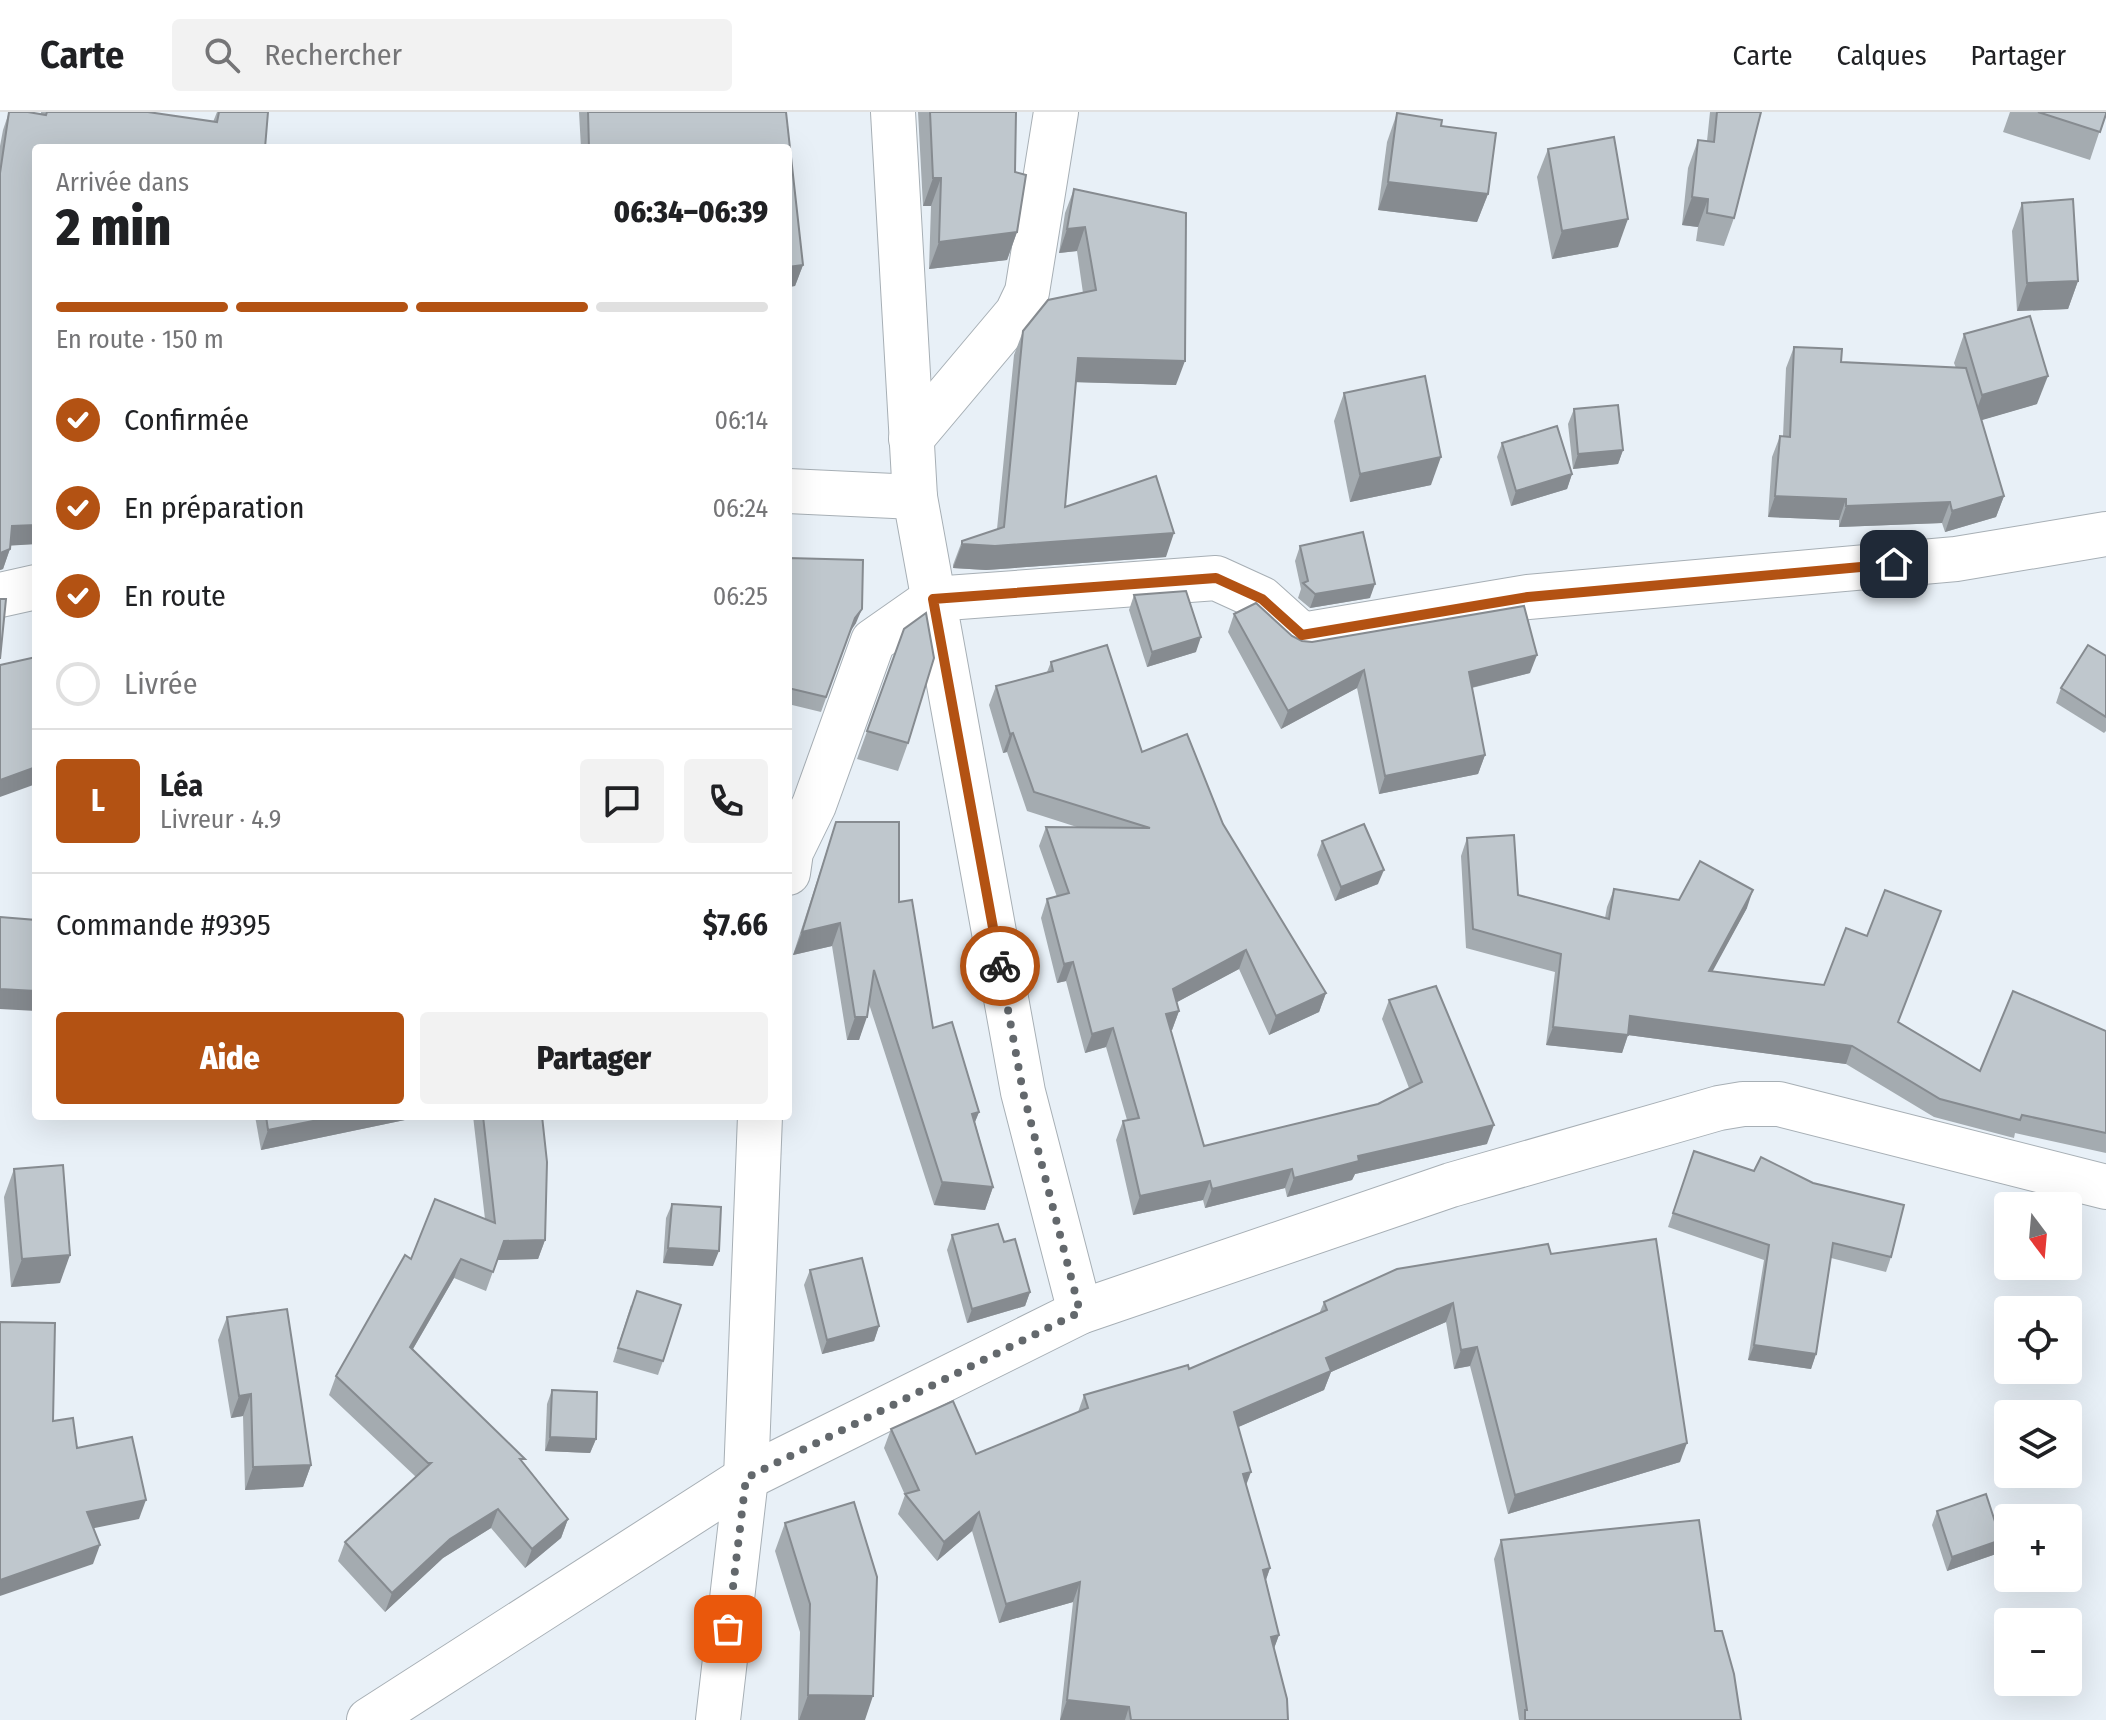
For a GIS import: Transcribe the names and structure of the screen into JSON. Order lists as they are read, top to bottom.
{
  "north": "bottom",
  "page": {
    "header": "Carte",
    "search": "Rechercher",
    "nav": ["Carte", "Calques", "Partager"],
    "heading": ["2 min", "Arrivée dans", "06:34–06:39"],
    "panel": [
      "Léa",
      "Livreur · 4.9",
      "Commande #9395",
      "$7.66"
    ],
    "bar": "En route · 150 m",
    "list": [
      ["Confirmée", "06:14"],
      ["En préparation", "06:24"],
      ["En route", "06:25"],
      "Livrée"
    ],
    "round": "L",
    "buttons": ["Aide", "Partager"],
    "map_buttons": ["+", "−"]
  }
}
